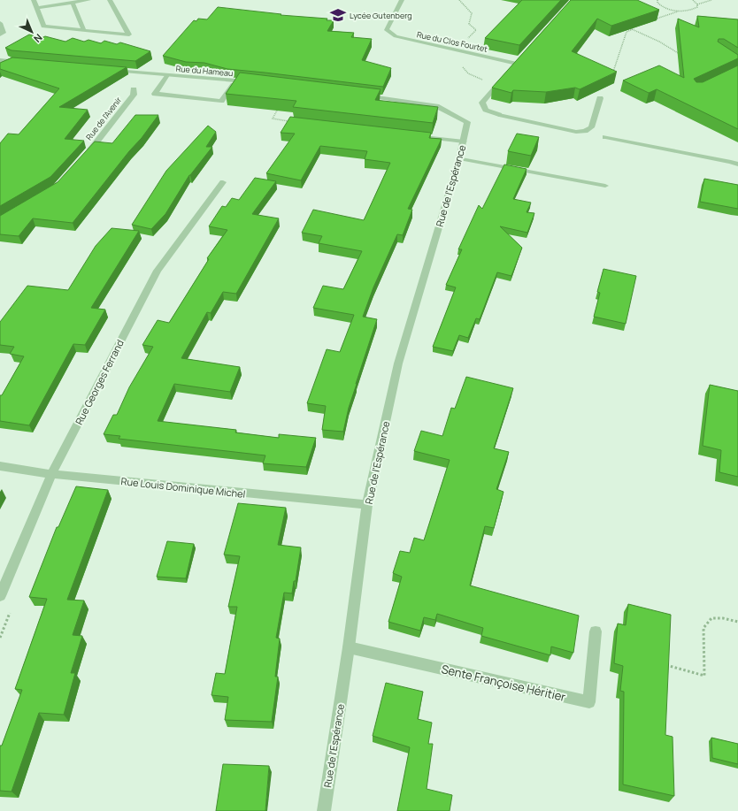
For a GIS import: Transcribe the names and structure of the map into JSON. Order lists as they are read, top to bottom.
{
  "streets": {
    "street": [
      "Rue du Clos Fourtet",
      "Rue du Hameau",
      "Rue de l'Avenir",
      "Rue de l'Espérance",
      "Rue Georges Ferrand",
      "Rue Louis Dominique Michel",
      "Sente Françoise Héritier"
    ]
  },
  "crossings": [
    ["Rue de l'Espérance", "Rue Louis Dominique Michel"],
    ["Rue de l'Espérance", "Sente Françoise Héritier"],
    ["Rue Georges Ferrand", "Rue Louis Dominique Michel"]
  ],
  "places": {
    "school or university": ["Lycée Gutenberg"]
  },
  "north": "bottom right"
}
